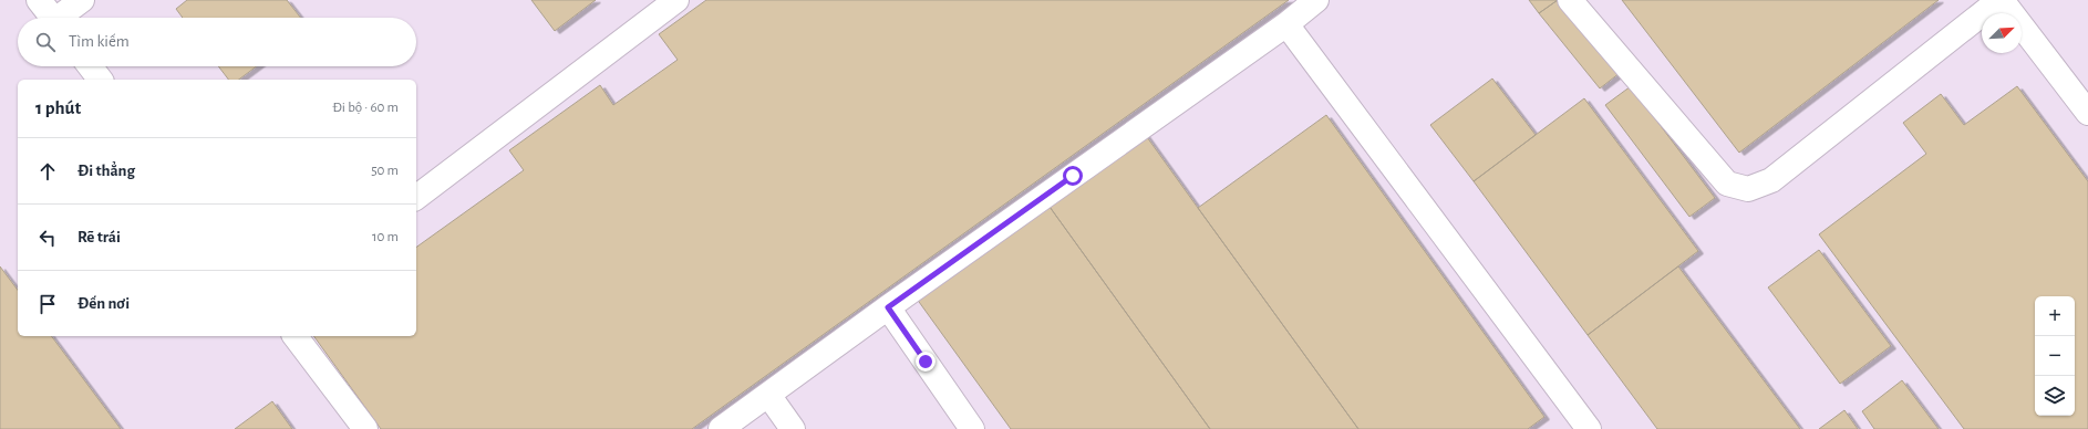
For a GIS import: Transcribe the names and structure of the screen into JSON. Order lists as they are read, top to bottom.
{
  "north": "top right",
  "page": {
    "search": "Tìm kiếm",
    "heading": ["1 phút", "Đi bộ · 60 m"],
    "list": [
      ["Đi thẳng", "50 m"],
      ["Rẽ trái", "10 m"],
      "Đến nơi"
    ],
    "map_buttons": ["+", "−"]
  }
}
